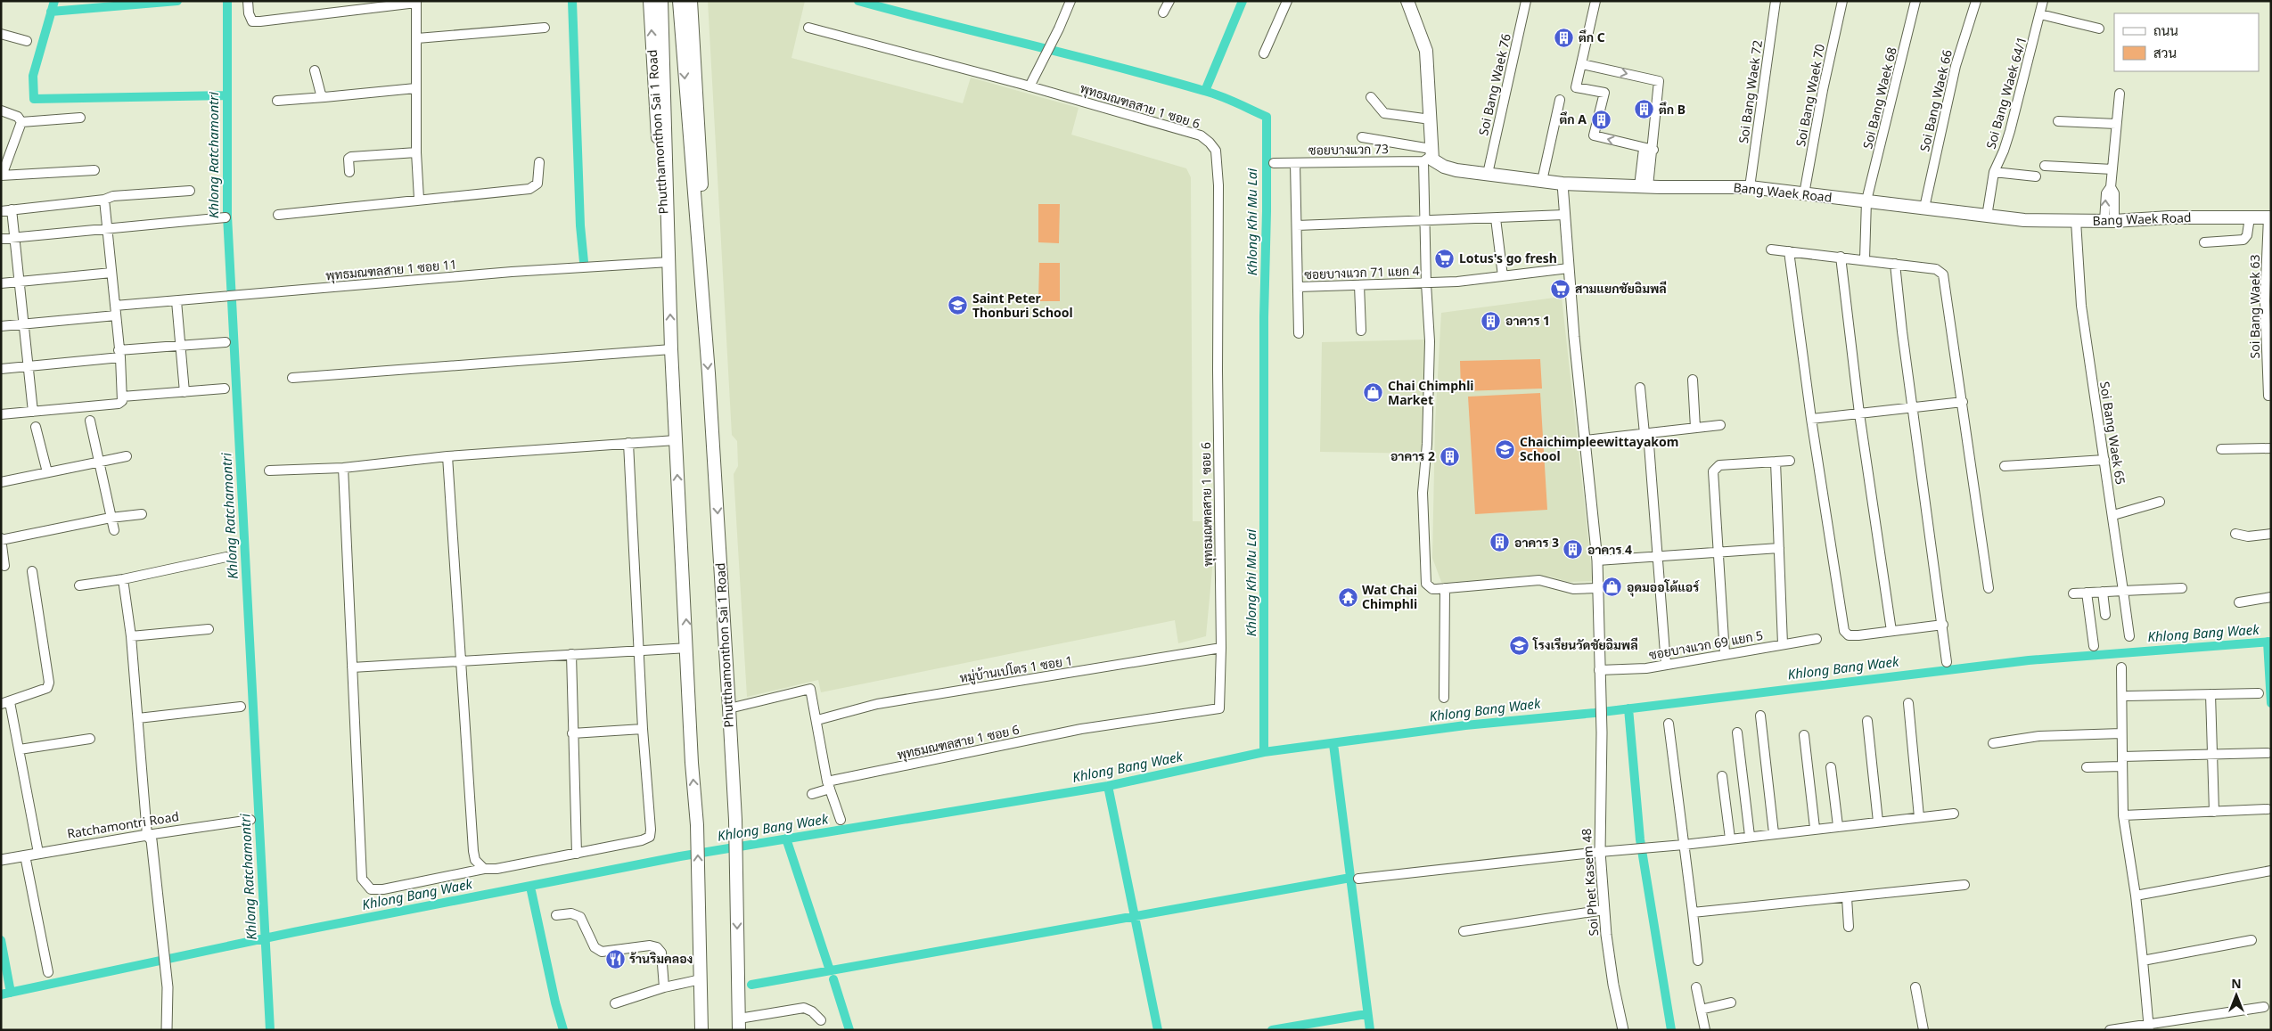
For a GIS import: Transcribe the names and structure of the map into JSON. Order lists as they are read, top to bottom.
{
  "streets": {
    "main road": ["Phutthamonthon Sai 1 Road", "Bang Waek Road"],
    "street": [
      "Soi Bang Waek 76",
      "Soi Bang Waek 72",
      "Soi Bang Waek 64/1",
      "Soi Bang Waek 70",
      "Soi Bang Waek 68",
      "Soi Bang Waek 66",
      "พุทธมณฑลสาย 1 ซอย 6",
      "ซอยบางแวก 73",
      "พุทธมณฑลสาย 1 ซอย 11",
      "ซอยบางแวก 71 แยก 4",
      "Soi Bang Waek 63",
      "Soi Bang Waek 65",
      "ซอยบางแวก 69 แยก 5",
      "หมู่บ้านเปโตร 1 ซอย 1",
      "Ratchamontri Road",
      "Soi Phet Kasem 48"
    ]
  },
  "crossings": [
    ["Soi Bang Waek 76", "Bang Waek Road"],
    ["Soi Bang Waek 72", "Bang Waek Road"],
    ["Soi Bang Waek 64/1", "Bang Waek Road"],
    ["Soi Bang Waek 70", "Bang Waek Road"],
    ["Soi Bang Waek 68", "Bang Waek Road"],
    ["Soi Bang Waek 66", "Bang Waek Road"],
    ["พุทธมณฑลสาย 1 ซอย 6", "หมู่บ้านเปโตร 1 ซอย 1"],
    ["Phutthamonthon Sai 1 Road", "พุทธมณฑลสาย 1 ซอย 11"],
    ["ซอยบางแวก 73", "Bang Waek Road"],
    ["Bang Waek Road", "Soi Bang Waek 63"],
    ["Bang Waek Road", "Soi Bang Waek 65"],
    ["Bang Waek Road", "Soi Phet Kasem 48"],
    ["ซอยบางแวก 71 แยก 4", "Soi Phet Kasem 48"],
    ["ซอยบางแวก 69 แยก 5", "Soi Phet Kasem 48"]
  ],
  "water": ["Khlong Ratchamontri", "Khlong Khi Mu Lai", "Khlong Bang Waek"],
  "places": {
    "building": [
      "ตึก C",
      "ตึก B",
      "ตึก A",
      "อาคาร 1",
      "อาคาร 2",
      "อาคาร 3",
      "อาคาร 4"
    ],
    "supermarket": ["Lotus's go fresh", "สามแยกชัยฉิมพลี"],
    "school or university": ["Saint Peter Thonburi School", "Chaichimpleewittayakom School", "โรงเรียนวัดชัยฉิมพลี"],
    "shop": ["Chai Chimphli Market", "อุดมออโต้แอร์"],
    "temple": ["Wat Chai Chimphli"],
    "restaurant": ["ร้านริมคลอง"]
  },
  "legend": ["ถนน", "สวน"],
  "north": "top"
}
